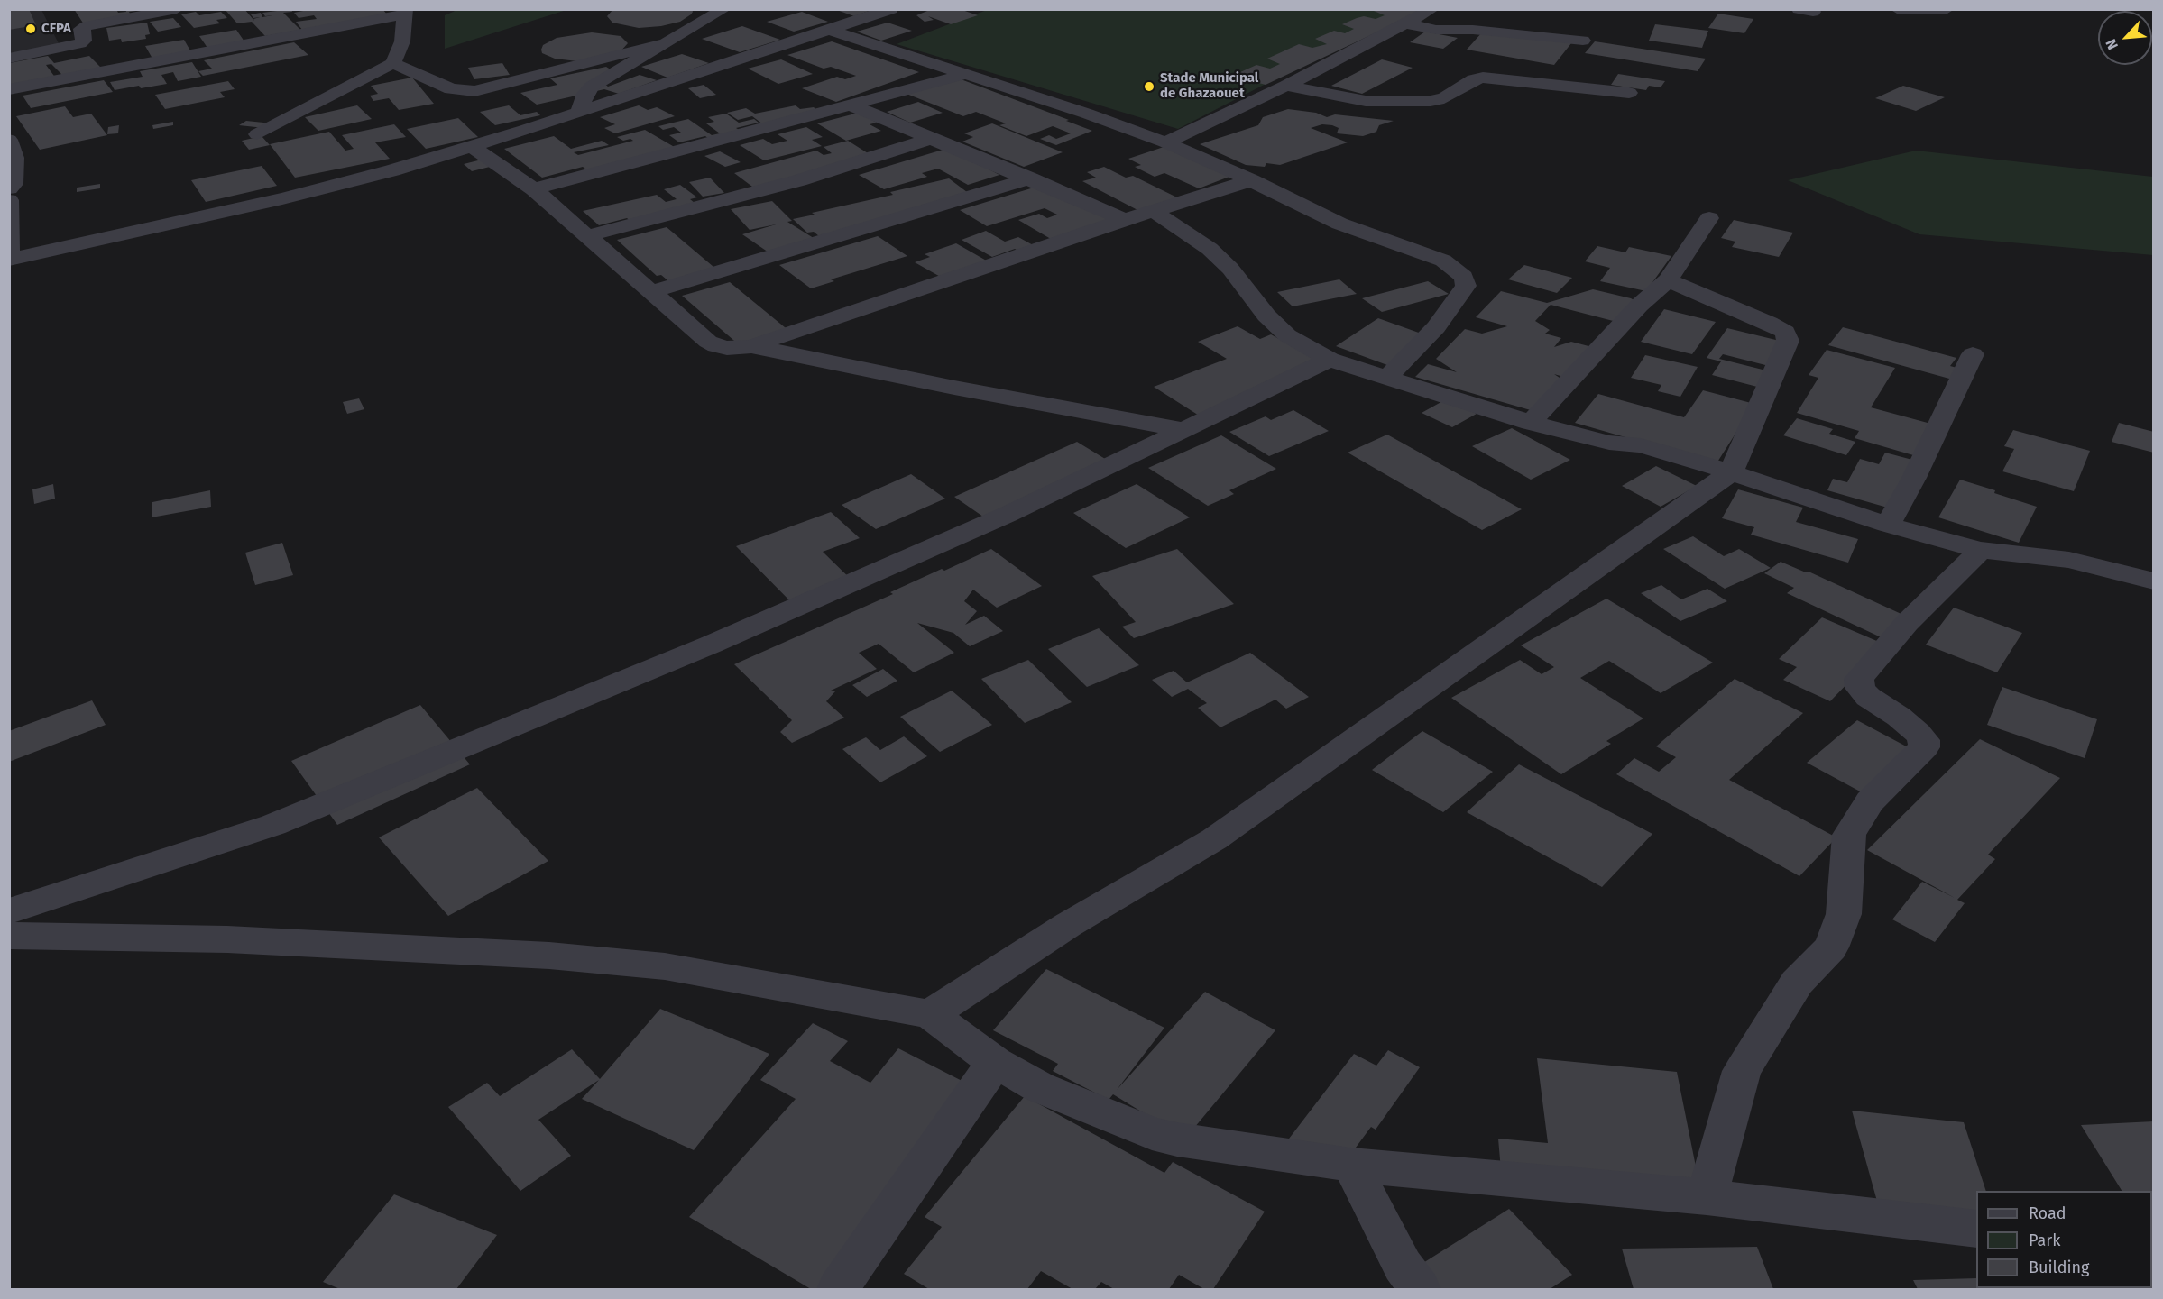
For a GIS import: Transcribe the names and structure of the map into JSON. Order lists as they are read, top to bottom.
{
  "places": ["CFPA", "Stade Municipal de Ghazaouet"],
  "legend": ["Road", "Park", "Building"],
  "north": "bottom left"
}
